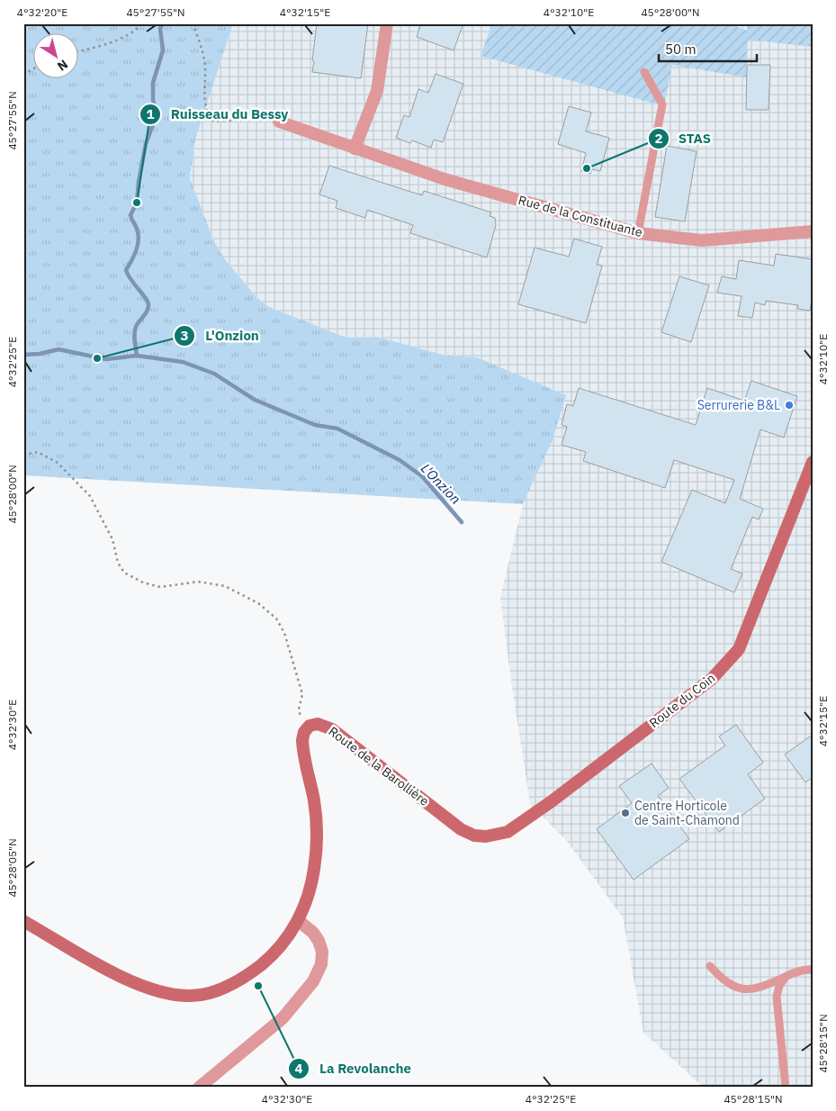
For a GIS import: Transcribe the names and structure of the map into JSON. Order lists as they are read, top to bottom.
{
  "streets": {
    "main road": ["Route du Coin", "Route de la Barollière"],
    "street": ["Rue de la Constituante"]
  },
  "crossings": [
    ["Route du Coin", "Route de la Barollière"]
  ],
  "water": ["L'Onzion"],
  "places": [
    "STAS",
    "Ruisseau du Bessy",
    "L'Onzion",
    "Serrurerie B&L",
    "Centre Horticole de Saint-Chamond",
    "La Revolanche"
  ],
  "scale_bar": "50 m",
  "north": "bottom right",
  "coordinates": [
    "4°32'20\"E",
    "45°27'55\"N",
    "4°32'15\"E",
    "4°32'10\"E",
    "45°28'00\"N",
    "4°32'25\"E",
    "4°32'30\"E",
    "45°28'05\"N",
    "45°28'15\"N"
  ]
}
